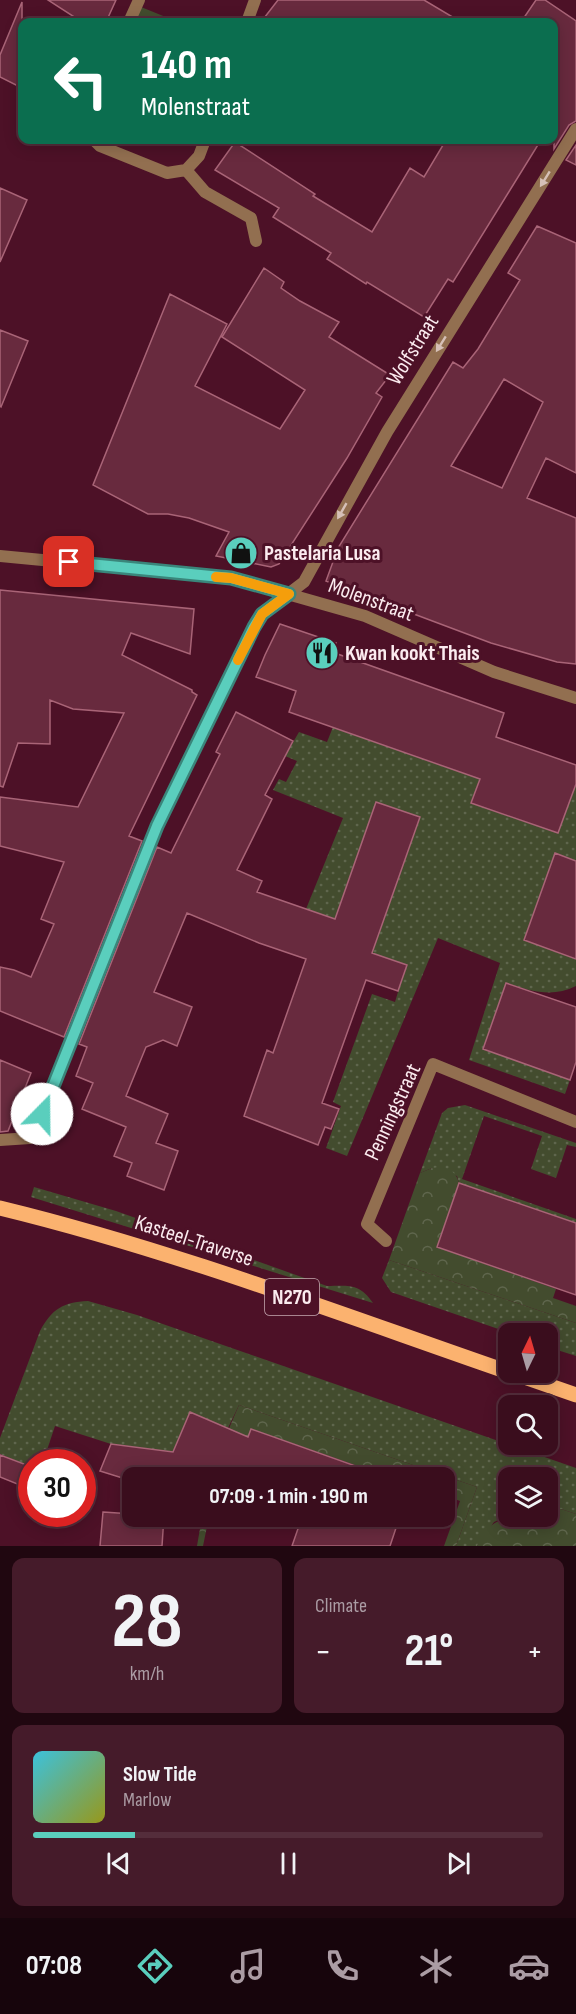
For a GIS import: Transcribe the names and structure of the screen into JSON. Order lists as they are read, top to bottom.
{
  "streets": {
    "main road": ["Kasteel-Traverse", "N270"],
    "street": ["Wolfstraat", "Molenstraat", "Penningstraat"]
  },
  "crossings": [
    ["Wolfstraat", "Molenstraat"]
  ],
  "one_way": ["Wolfstraat"],
  "places": {
    "shop": ["Pastelaria Lusa"],
    "restaurant": ["Kwan kookt Thais"]
  },
  "north": "top",
  "page": {
    "turn": ["140 m", "Molenstraat"],
    "limit": "30",
    "trip": "07:09 · 1 min · 190 m",
    "tile": [
      ["28", "km/h"],
      "Climate"
    ],
    "heat": ["−", "21°", "+"],
    "song": ["Slow Tide", "Marlow"],
    "tabs": "07:08"
  }
}
